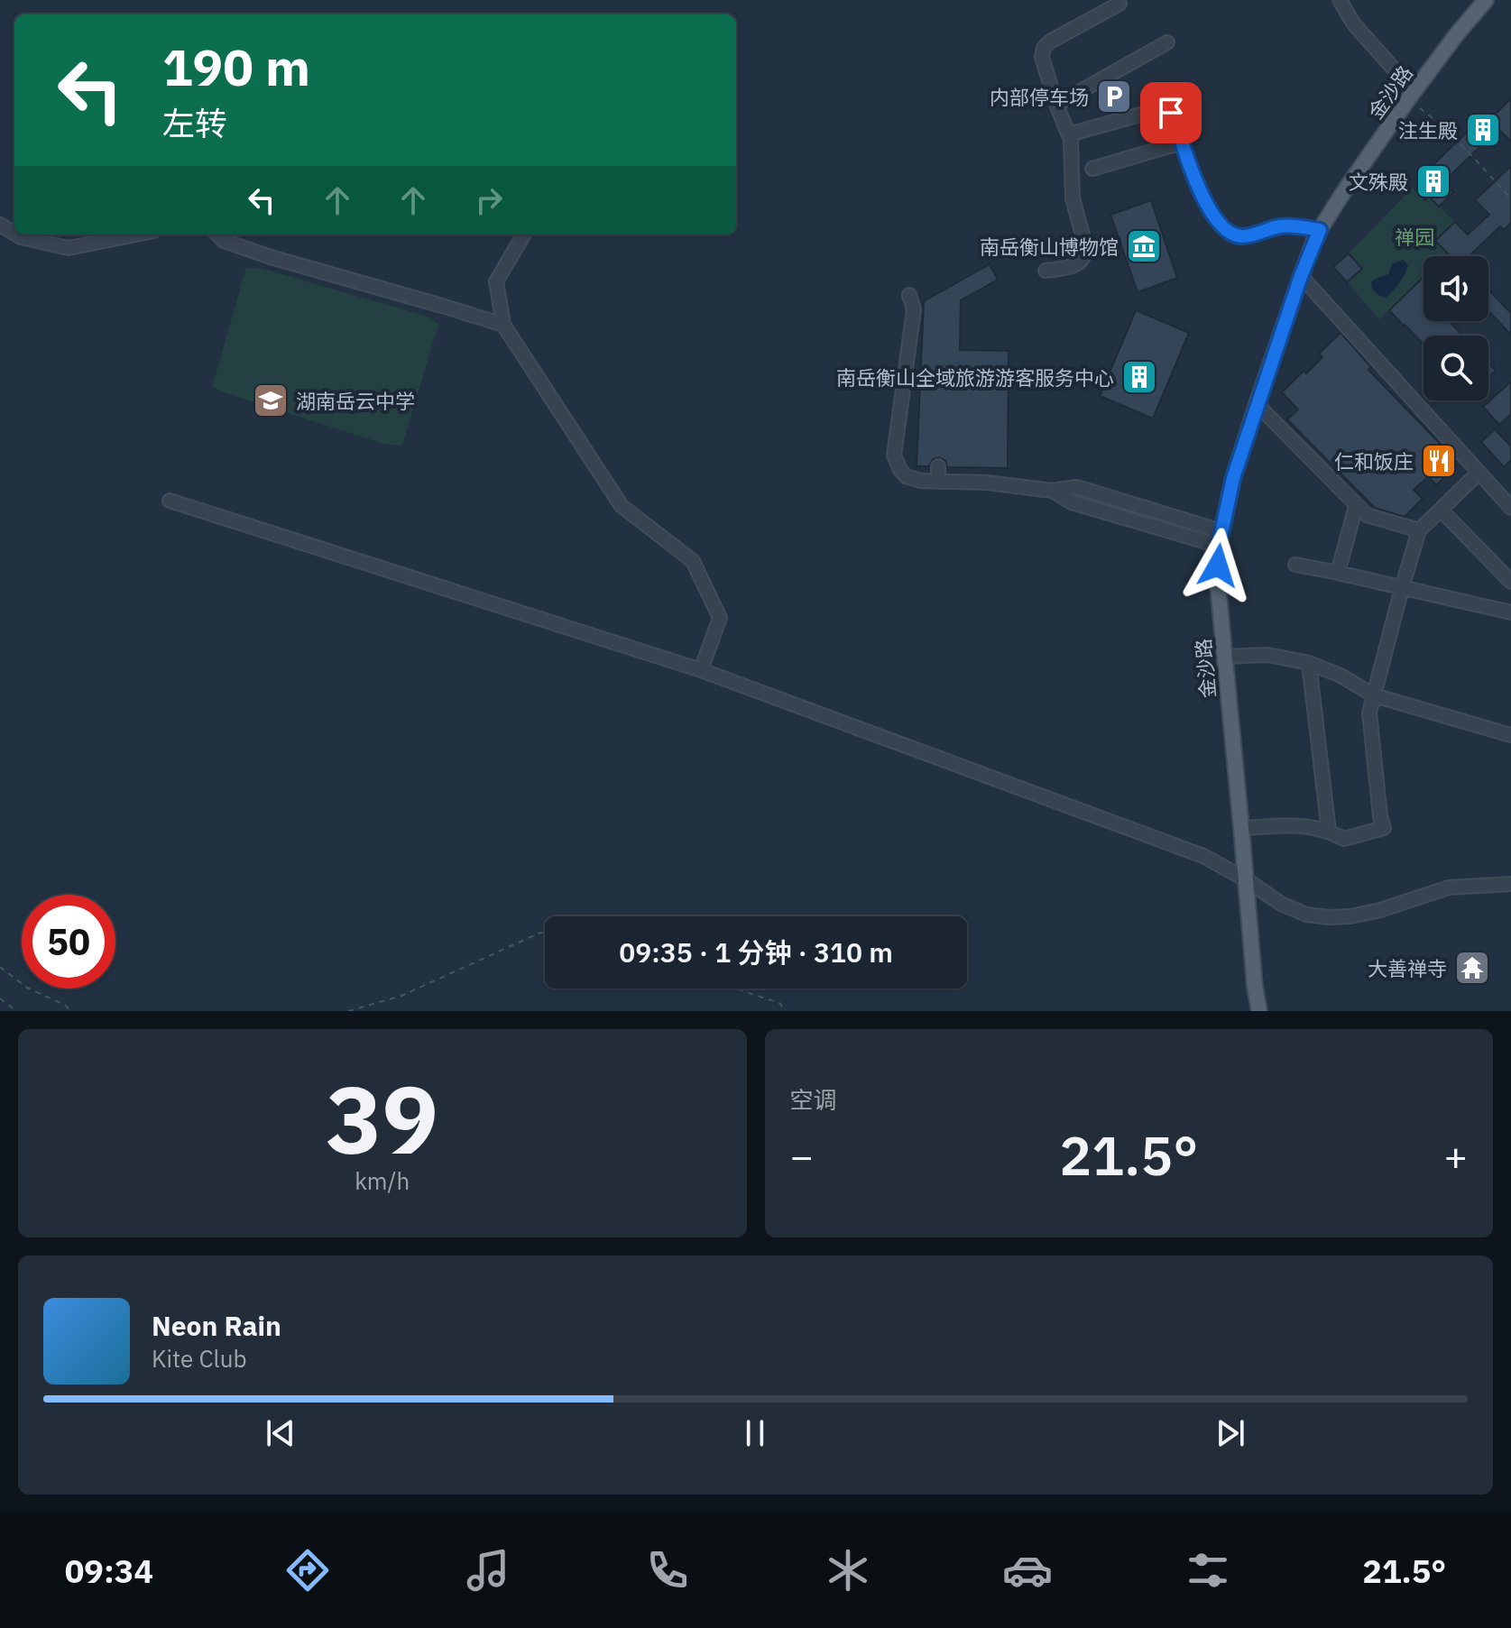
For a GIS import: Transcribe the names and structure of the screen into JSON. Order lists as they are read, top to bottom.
{
  "streets": {
    "main road": ["金沙路"]
  },
  "parks": ["禅园"],
  "places": {
    "parking": ["内部停车场"],
    "building": ["注生殿", "文殊殿", "南岳衡山全域旅游游客服务中心"],
    "museum": ["南岳衡山博物馆"],
    "school or university": ["湖南岳云中学"],
    "restaurant": ["仁和饭庄"],
    "temple": ["大善禅寺"]
  },
  "page": {
    "turn": ["190 m", "左转"],
    "limit": "50",
    "trip": "09:35 · 1 分钟 · 310 m",
    "tile": [
      ["39", "km/h"],
      "空调"
    ],
    "heat": ["−", "21.5°", "+"],
    "song": ["Neon Rain", "Kite Club"],
    "tabs": ["09:34", "21.5°"]
  }
}
